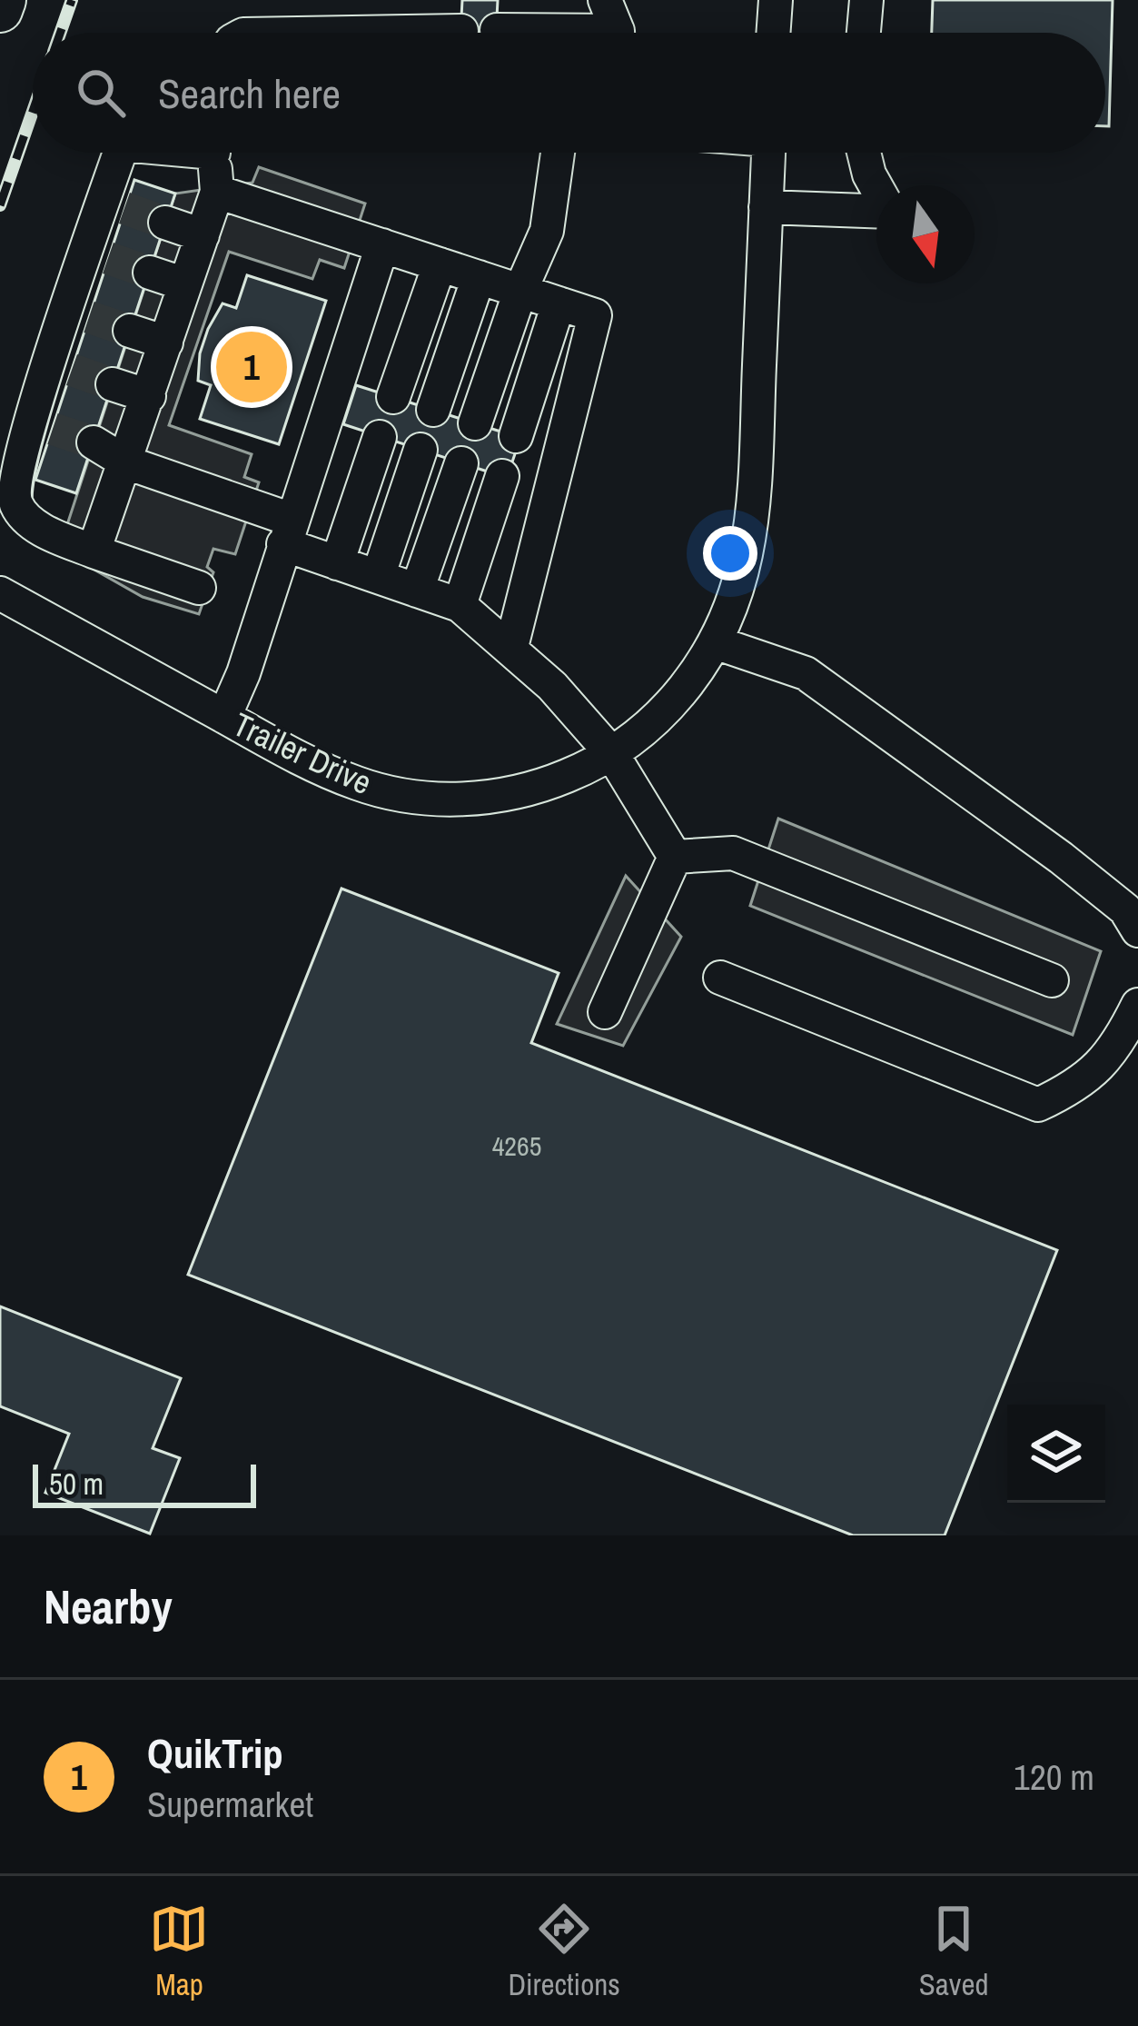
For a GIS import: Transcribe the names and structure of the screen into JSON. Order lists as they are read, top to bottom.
{
  "streets": {
    "street": ["Trailer Drive"]
  },
  "house_numbers": ["4265"],
  "scale_bar": "50 m",
  "north": "bottom",
  "page": {
    "search": "Search here",
    "pins": "1",
    "scale": "50 m",
    "heading": "Nearby",
    "list": [
      {
        "mark": "1",
        "name": "QuikTrip",
        "note": "Supermarket",
        "value": "120 m"
      }
    ],
    "nav": ["Map", "Directions", "Saved"]
  }
}
